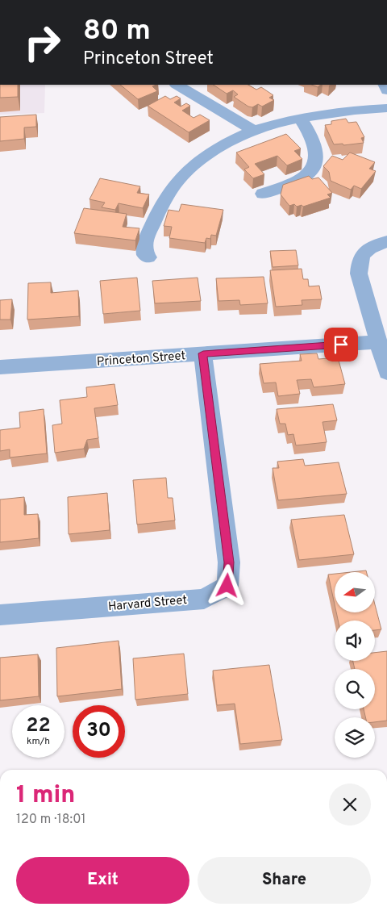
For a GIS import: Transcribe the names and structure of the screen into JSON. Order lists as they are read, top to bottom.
{
  "streets": {
    "street": ["Princeton Street", "Harvard Street"]
  },
  "crossings": [
    ["Princeton Street", "Harvard Street"]
  ],
  "north": "left",
  "page": {
    "turn": ["80 m", "Princeton Street"],
    "speed": "22 km/h",
    "limit": "30",
    "heading": ["1 min", "120 m · 18:01"],
    "buttons": ["Exit", "Share"]
  }
}
